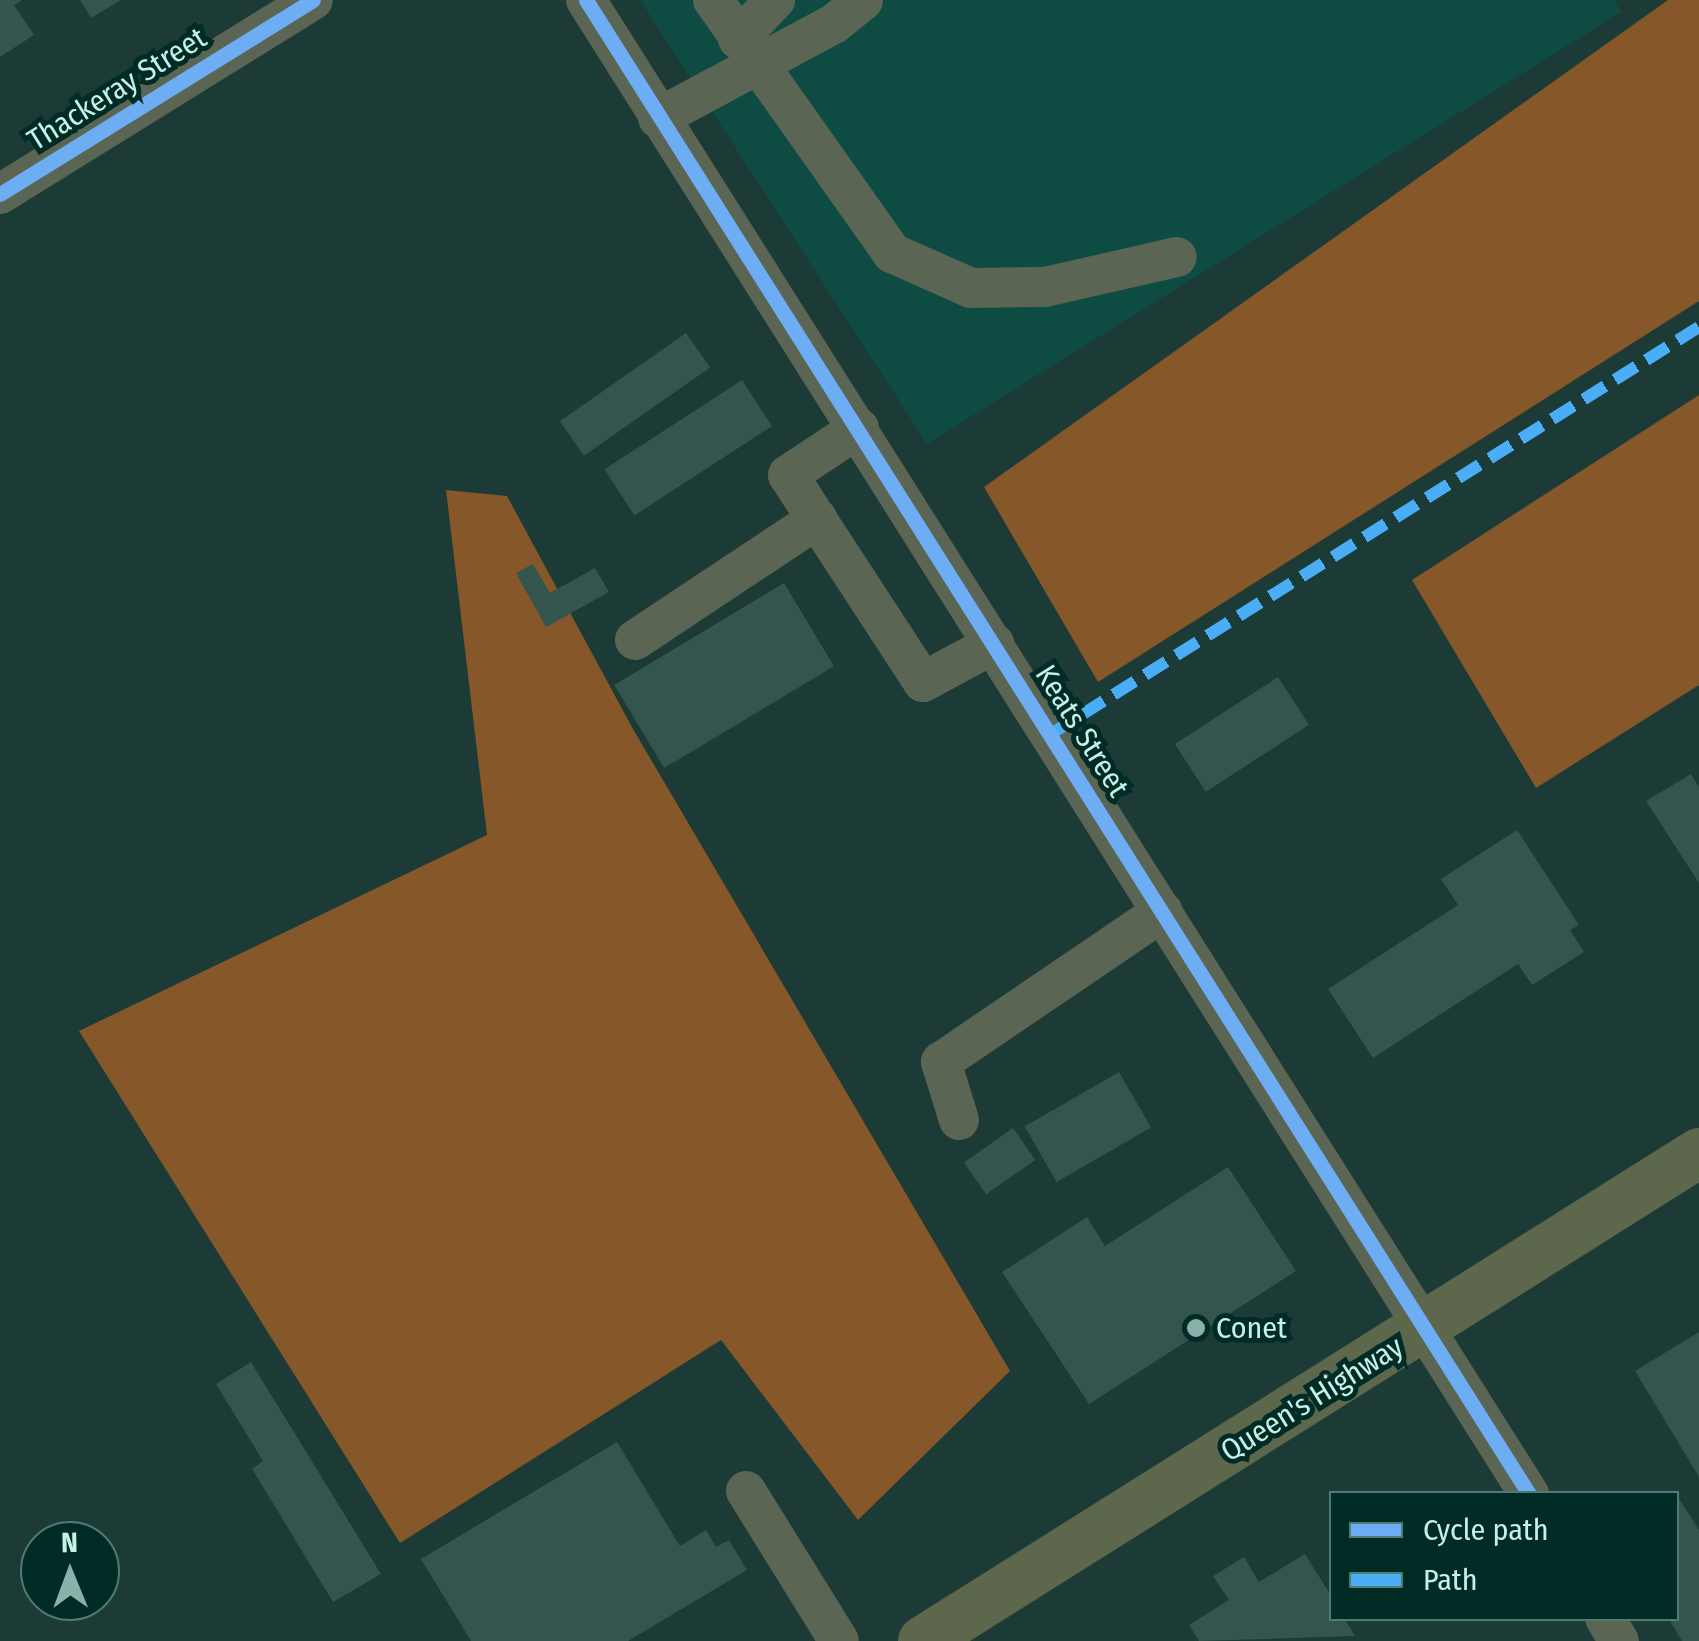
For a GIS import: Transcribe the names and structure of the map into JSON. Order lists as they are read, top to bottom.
{
  "streets": {
    "main road": ["Queen's Highway"],
    "street": ["Thackeray Street", "Keats Street"]
  },
  "crossings": [
    ["Keats Street", "Queen's Highway"]
  ],
  "places": ["Conet"],
  "legend": ["Cycle path", "Path"],
  "north": "top"
}
